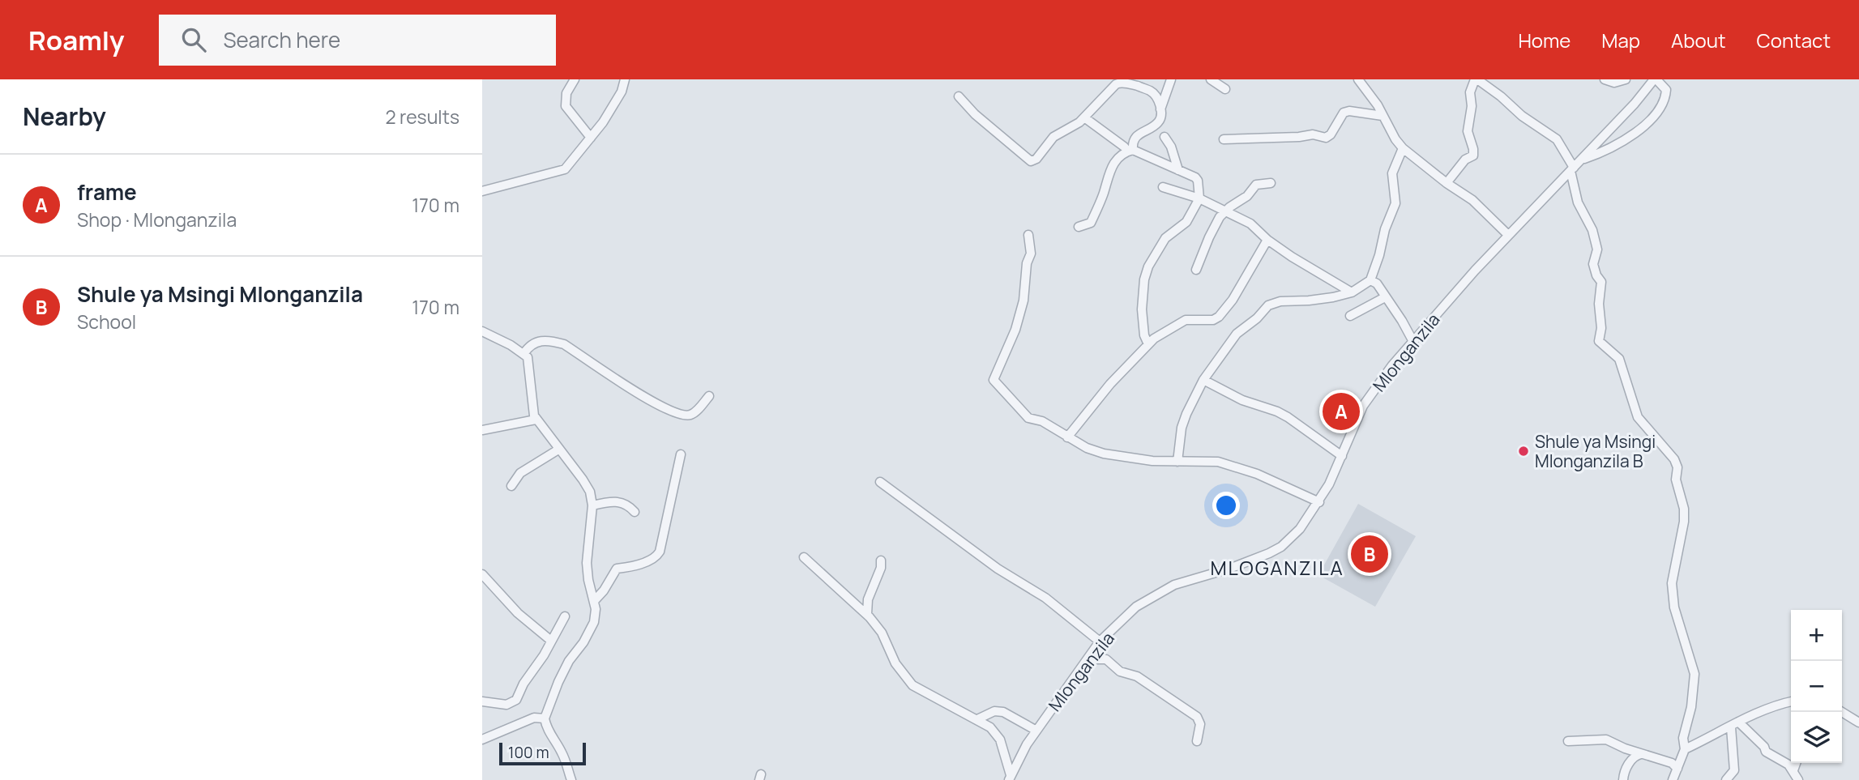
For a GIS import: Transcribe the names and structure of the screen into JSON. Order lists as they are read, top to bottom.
{
  "streets": {
    "street": ["Mlonganzila"]
  },
  "districts": ["MLOGANZILA"],
  "places": ["Shule ya Msingi Mlonganzila B"],
  "scale_bar": "100 m",
  "page": {
    "header": "Roamly",
    "search": "Search here",
    "nav": [
      "Home",
      "Map",
      "About",
      "Contact"
    ],
    "heading": ["Nearby", "2 results"],
    "list": [
      {
        "mark": "A",
        "name": "frame",
        "note": "Shop · Mlonganzila",
        "value": "170 m"
      },
      {
        "mark": "B",
        "name": "Shule ya Msingi Mlonganzila",
        "note": "School",
        "value": "170 m"
      }
    ],
    "pins": ["A", "B"],
    "map_buttons": ["+", "−"],
    "scale": "100 m"
  }
}
